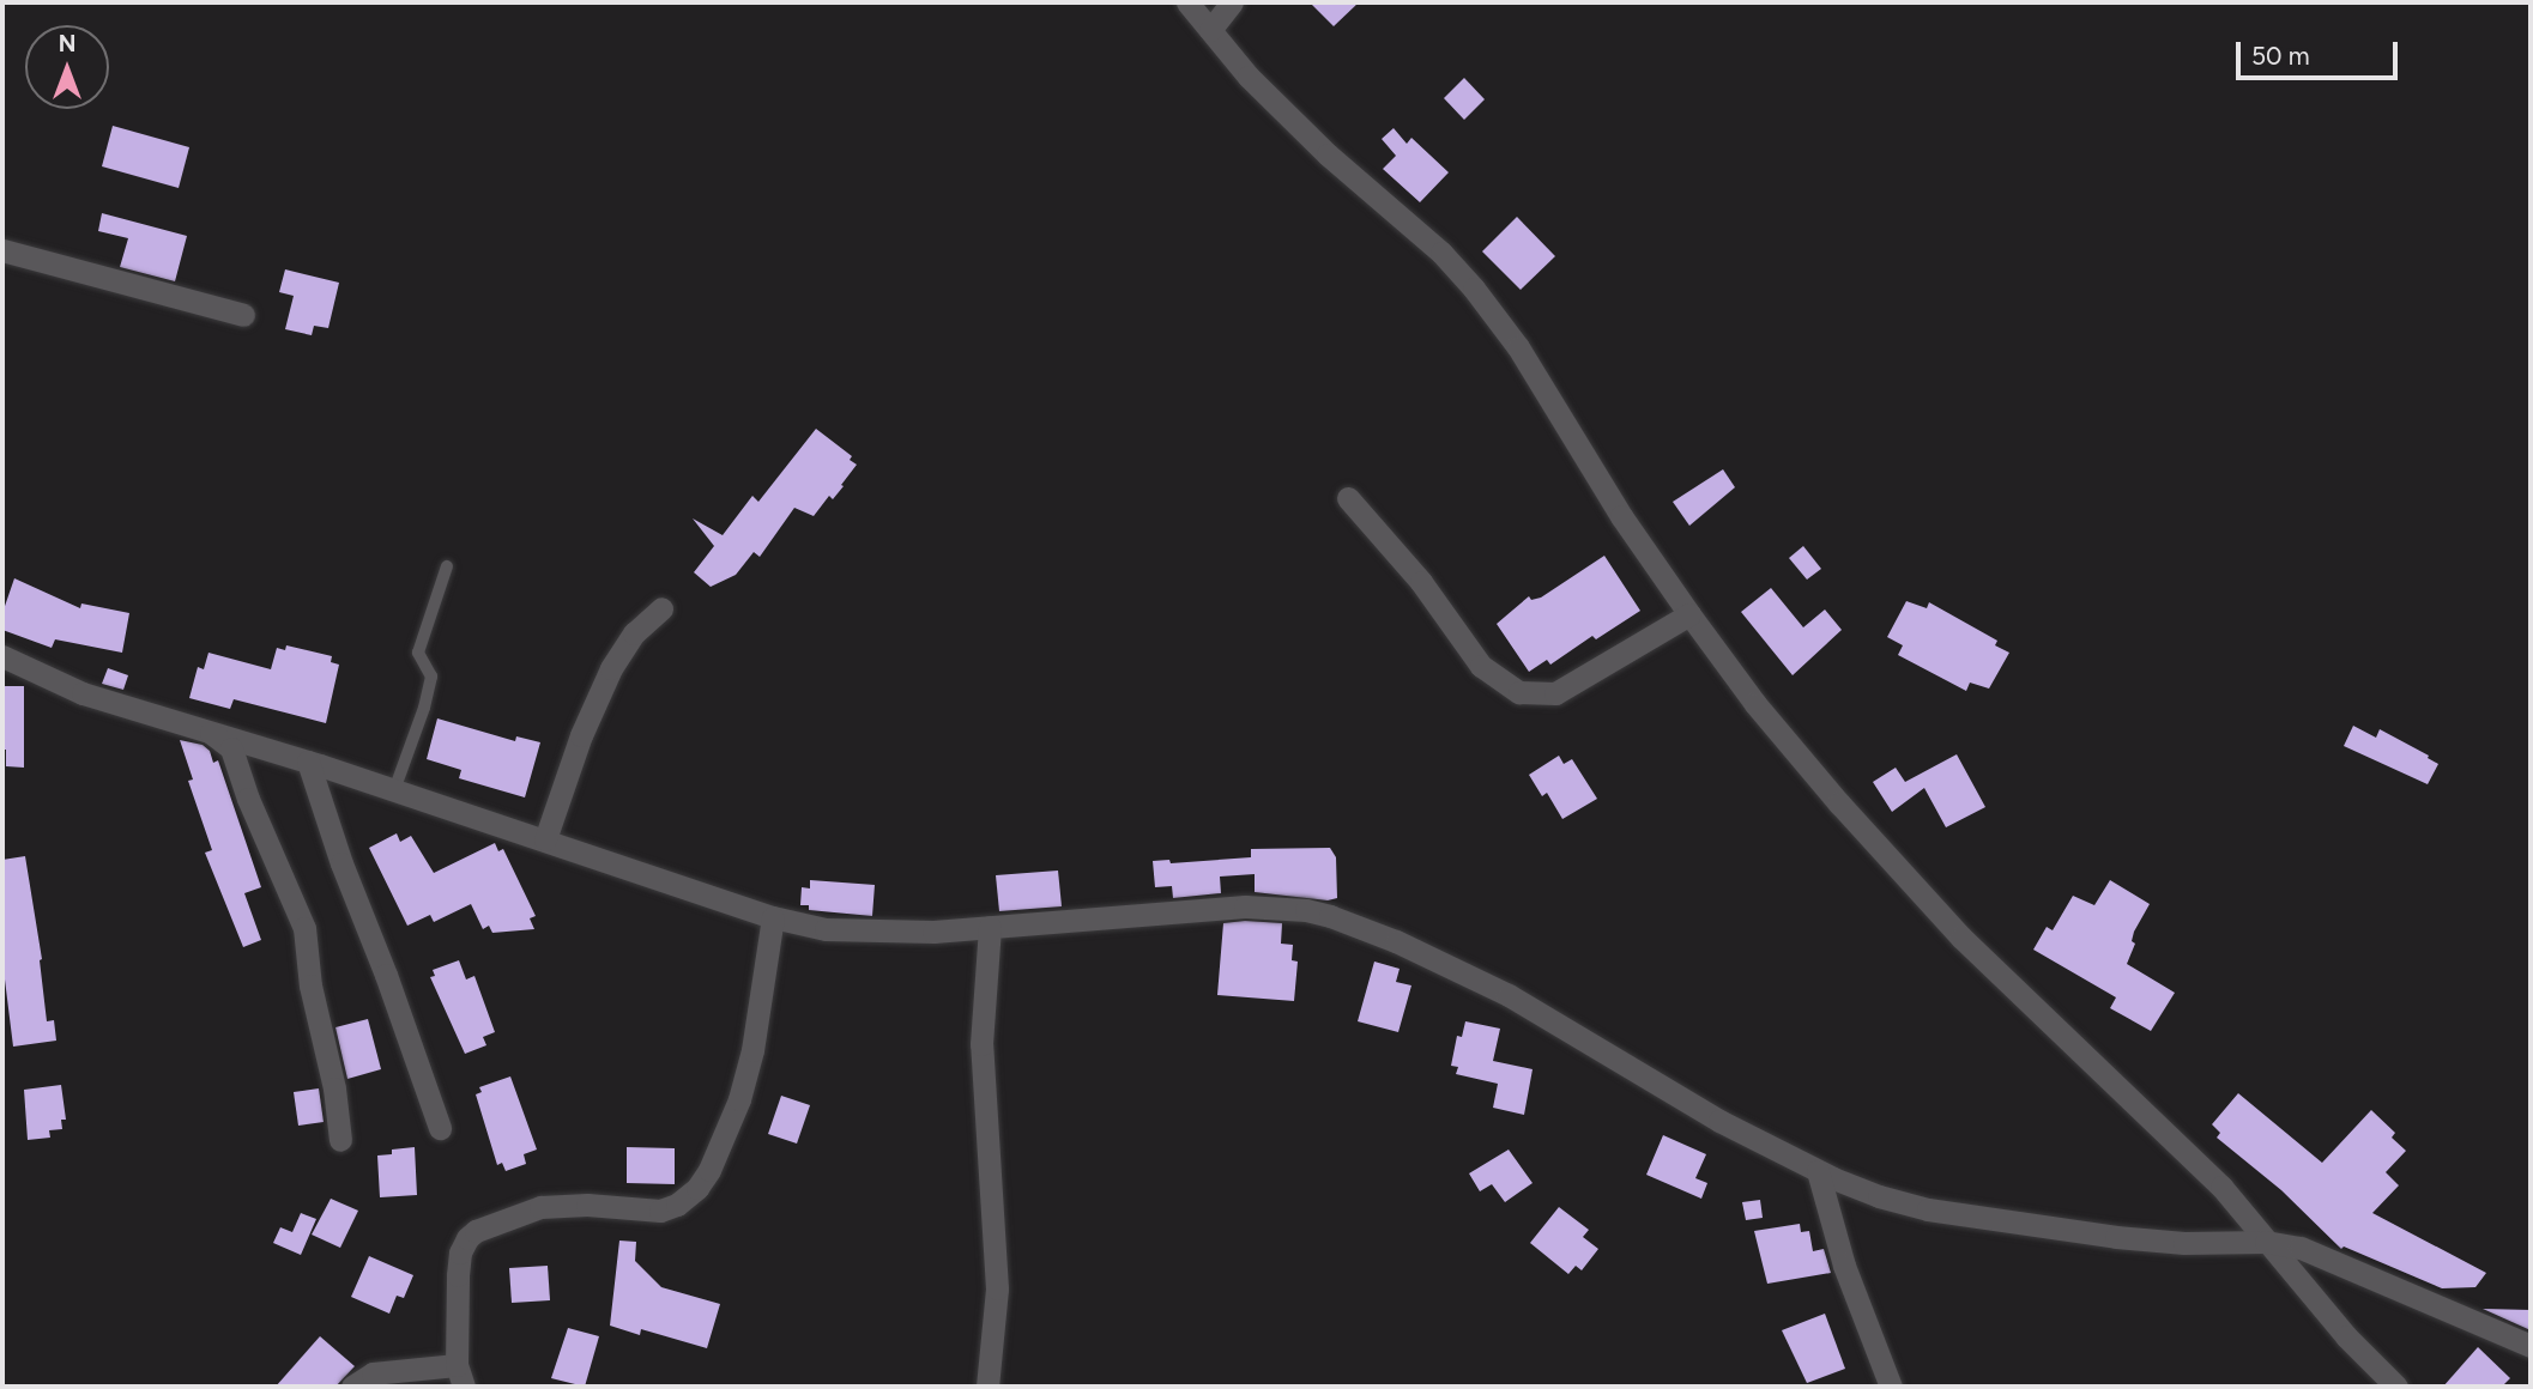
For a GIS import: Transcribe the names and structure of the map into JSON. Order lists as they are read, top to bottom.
{
  "scale_bar": "50 m",
  "north": "top"
}
